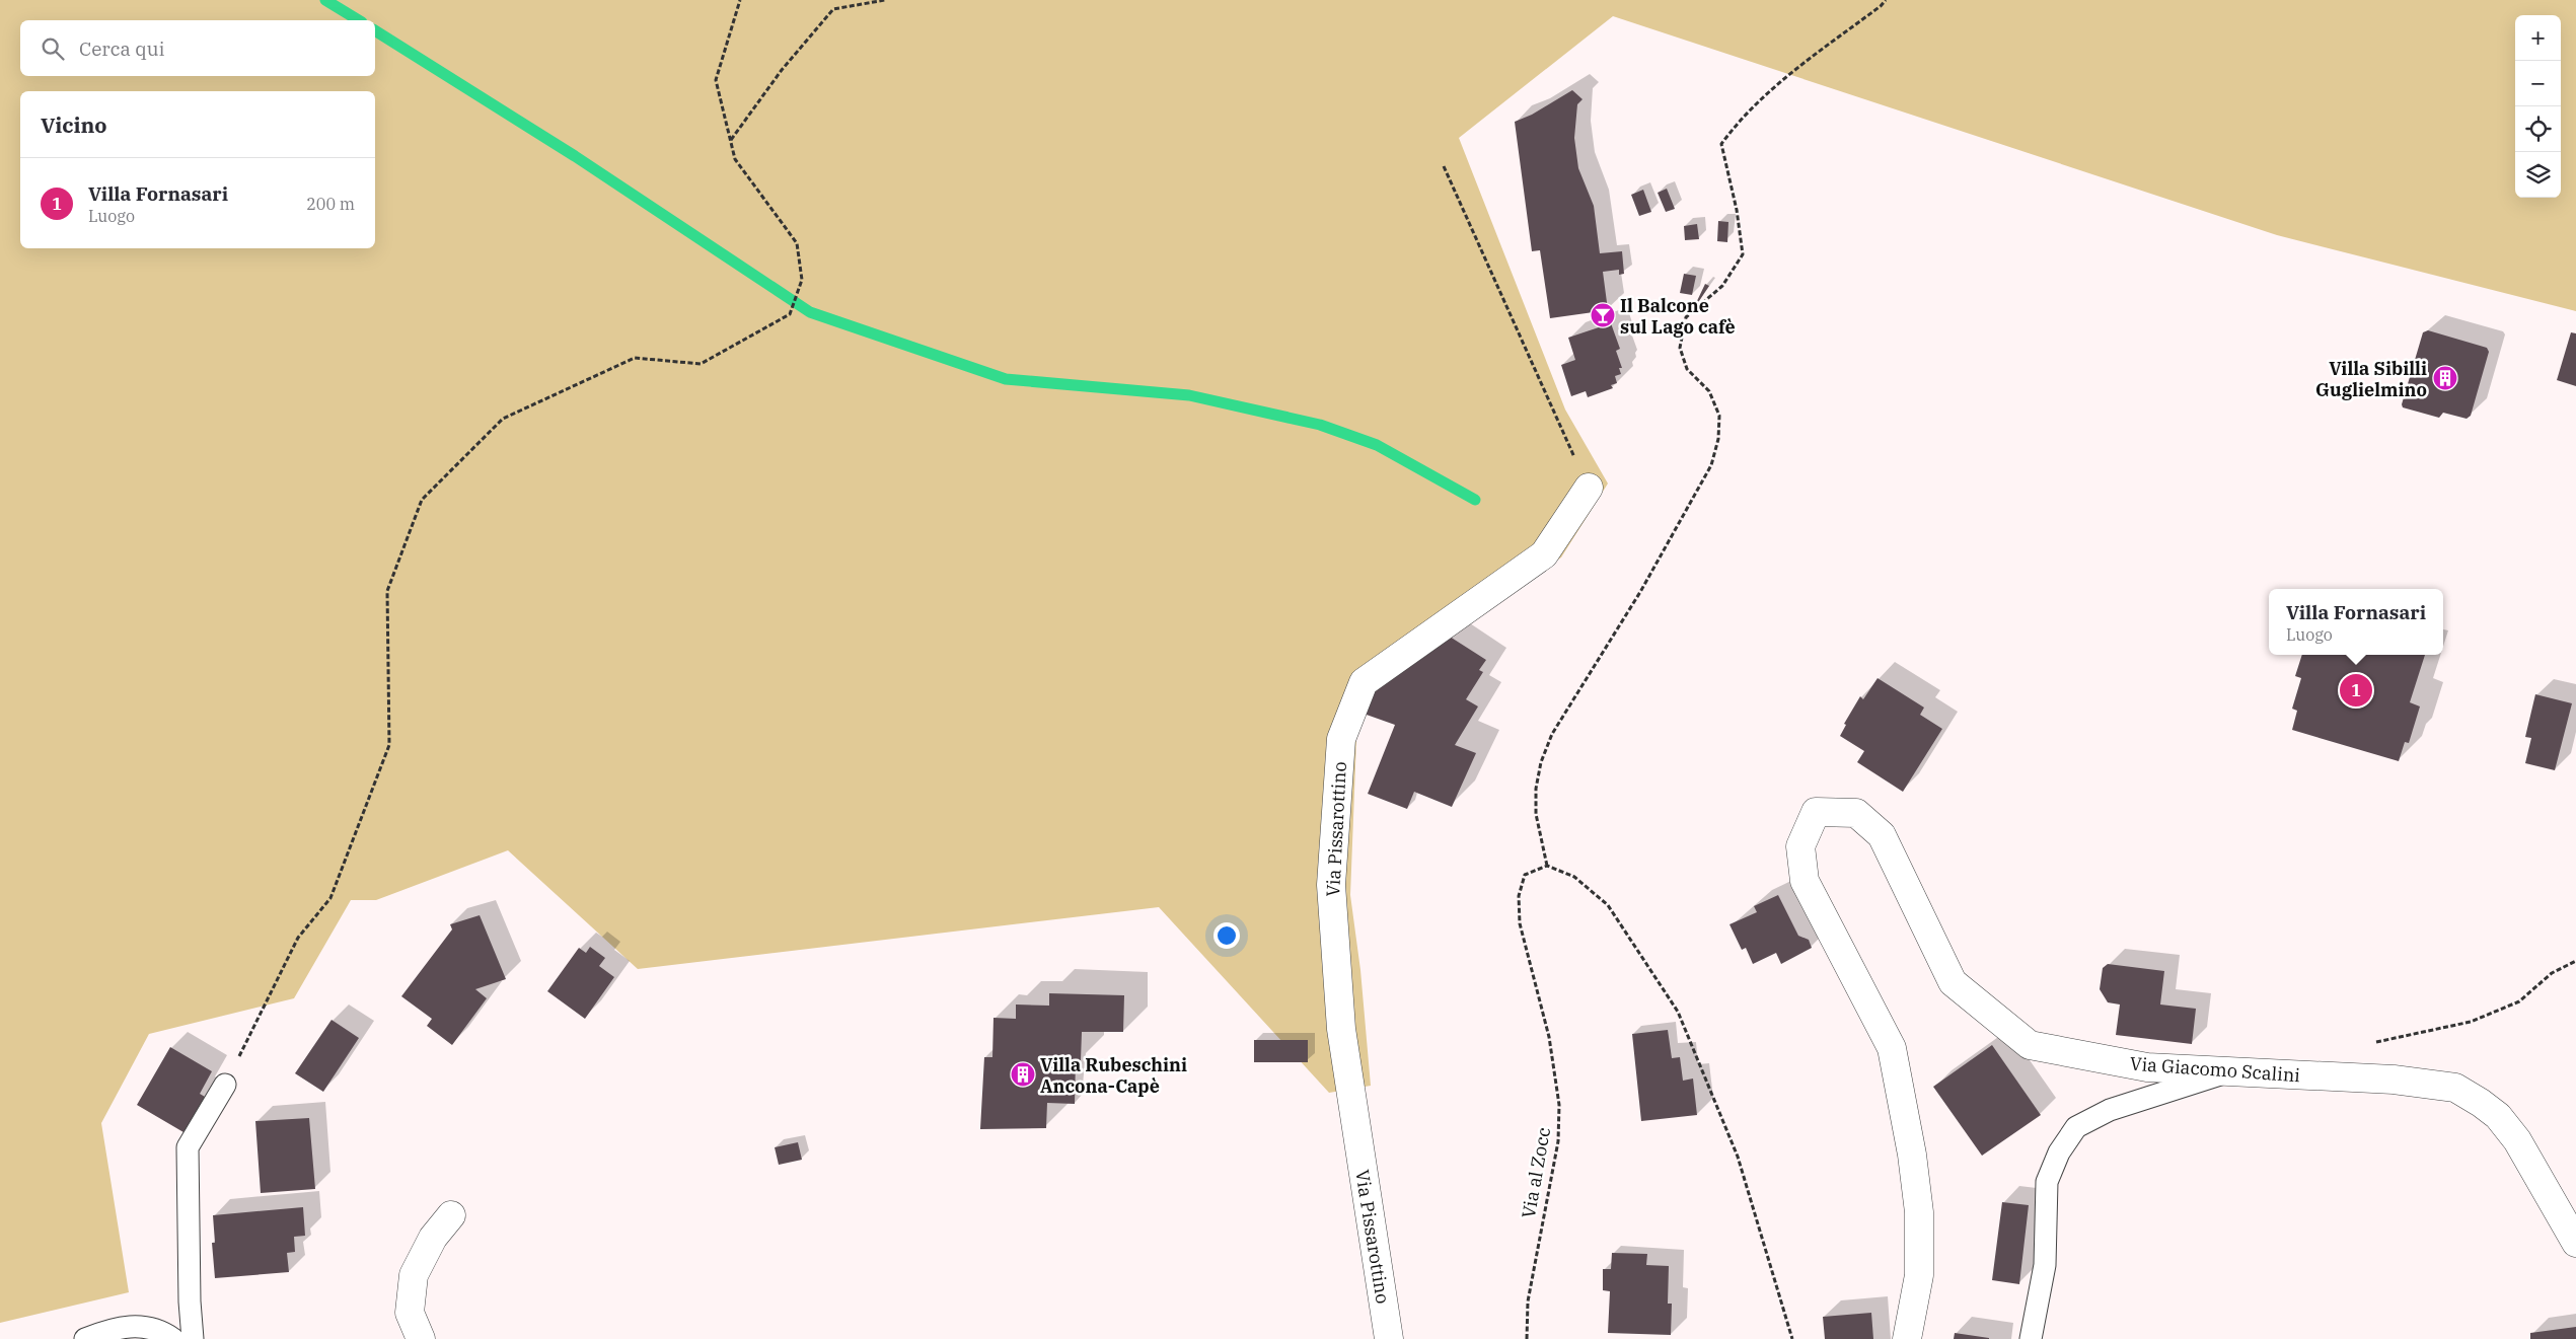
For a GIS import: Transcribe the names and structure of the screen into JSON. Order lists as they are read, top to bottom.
{
  "streets": {
    "street": ["Via Pissarottino", "Via Giacomo Scalini"],
    "path": ["Via al Zocc"]
  },
  "places": {
    "bar": ["Il Balcone sul Lago cafè"],
    "building": ["Villa Sibilli Guglielmino", "Villa Rubeschini Ancona-Capè"]
  },
  "page": {
    "map_buttons": ["+", "−"],
    "search": "Cerca qui",
    "heading": "Vicino",
    "list": [
      {
        "mark": "1",
        "name": "Villa Fornasari",
        "note": "Luogo",
        "value": "200 m"
      }
    ],
    "popup": ["Villa Fornasari", "Luogo"],
    "pins": "1"
  }
}
